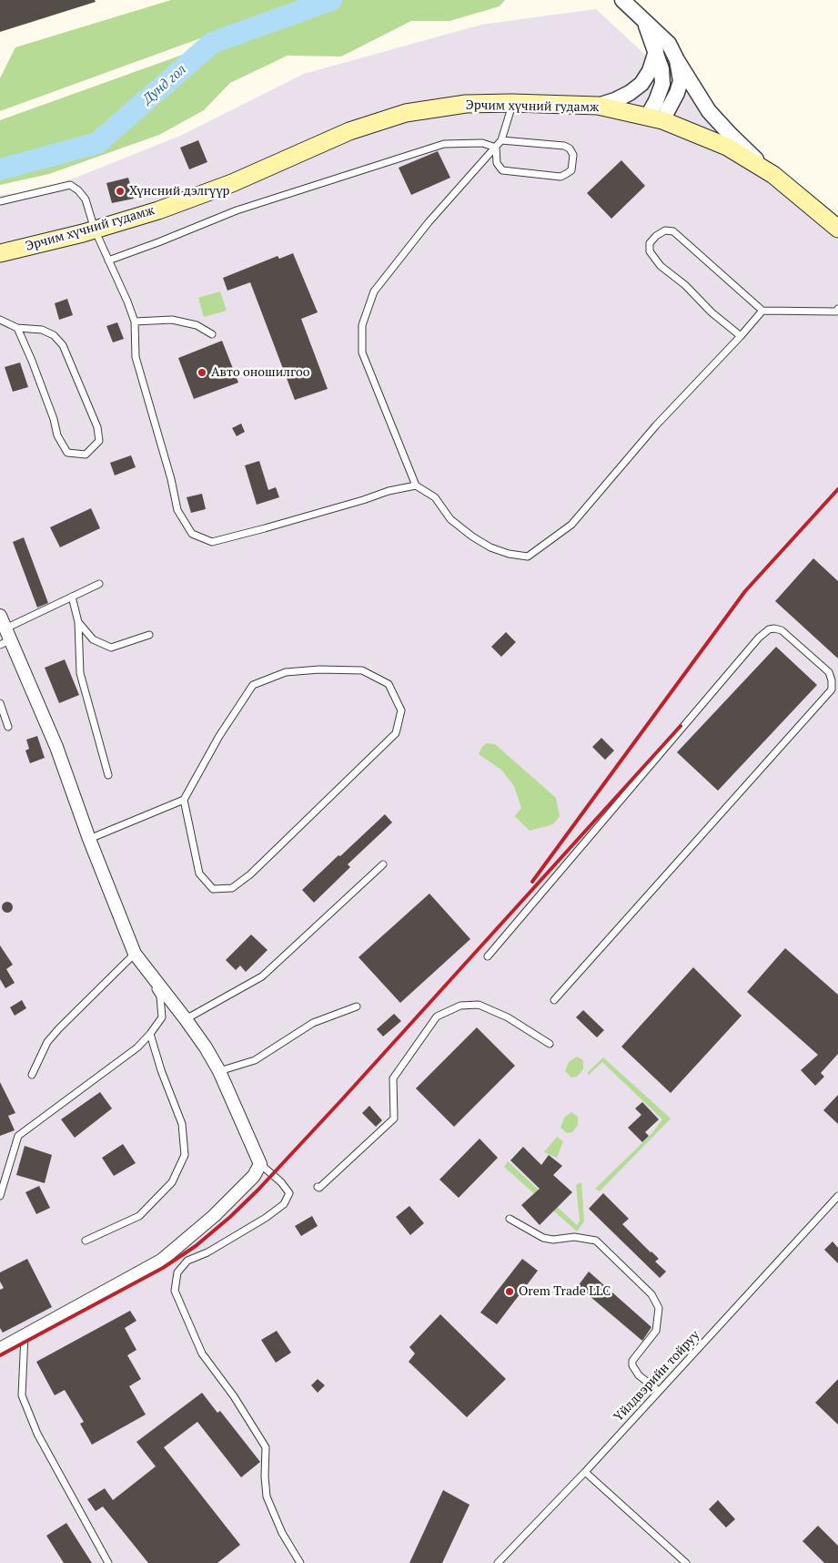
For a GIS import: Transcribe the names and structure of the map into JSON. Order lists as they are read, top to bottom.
{
  "streets": {
    "main road": ["Эрчим хүчний гудамж"],
    "lane": ["Үйлдвэрийн тойруу"]
  },
  "water": ["Дунд гол"],
  "places": ["Хүнсний дэлгүүр", "Авто оношилгоо", "Orem Trade LLC"]
}
